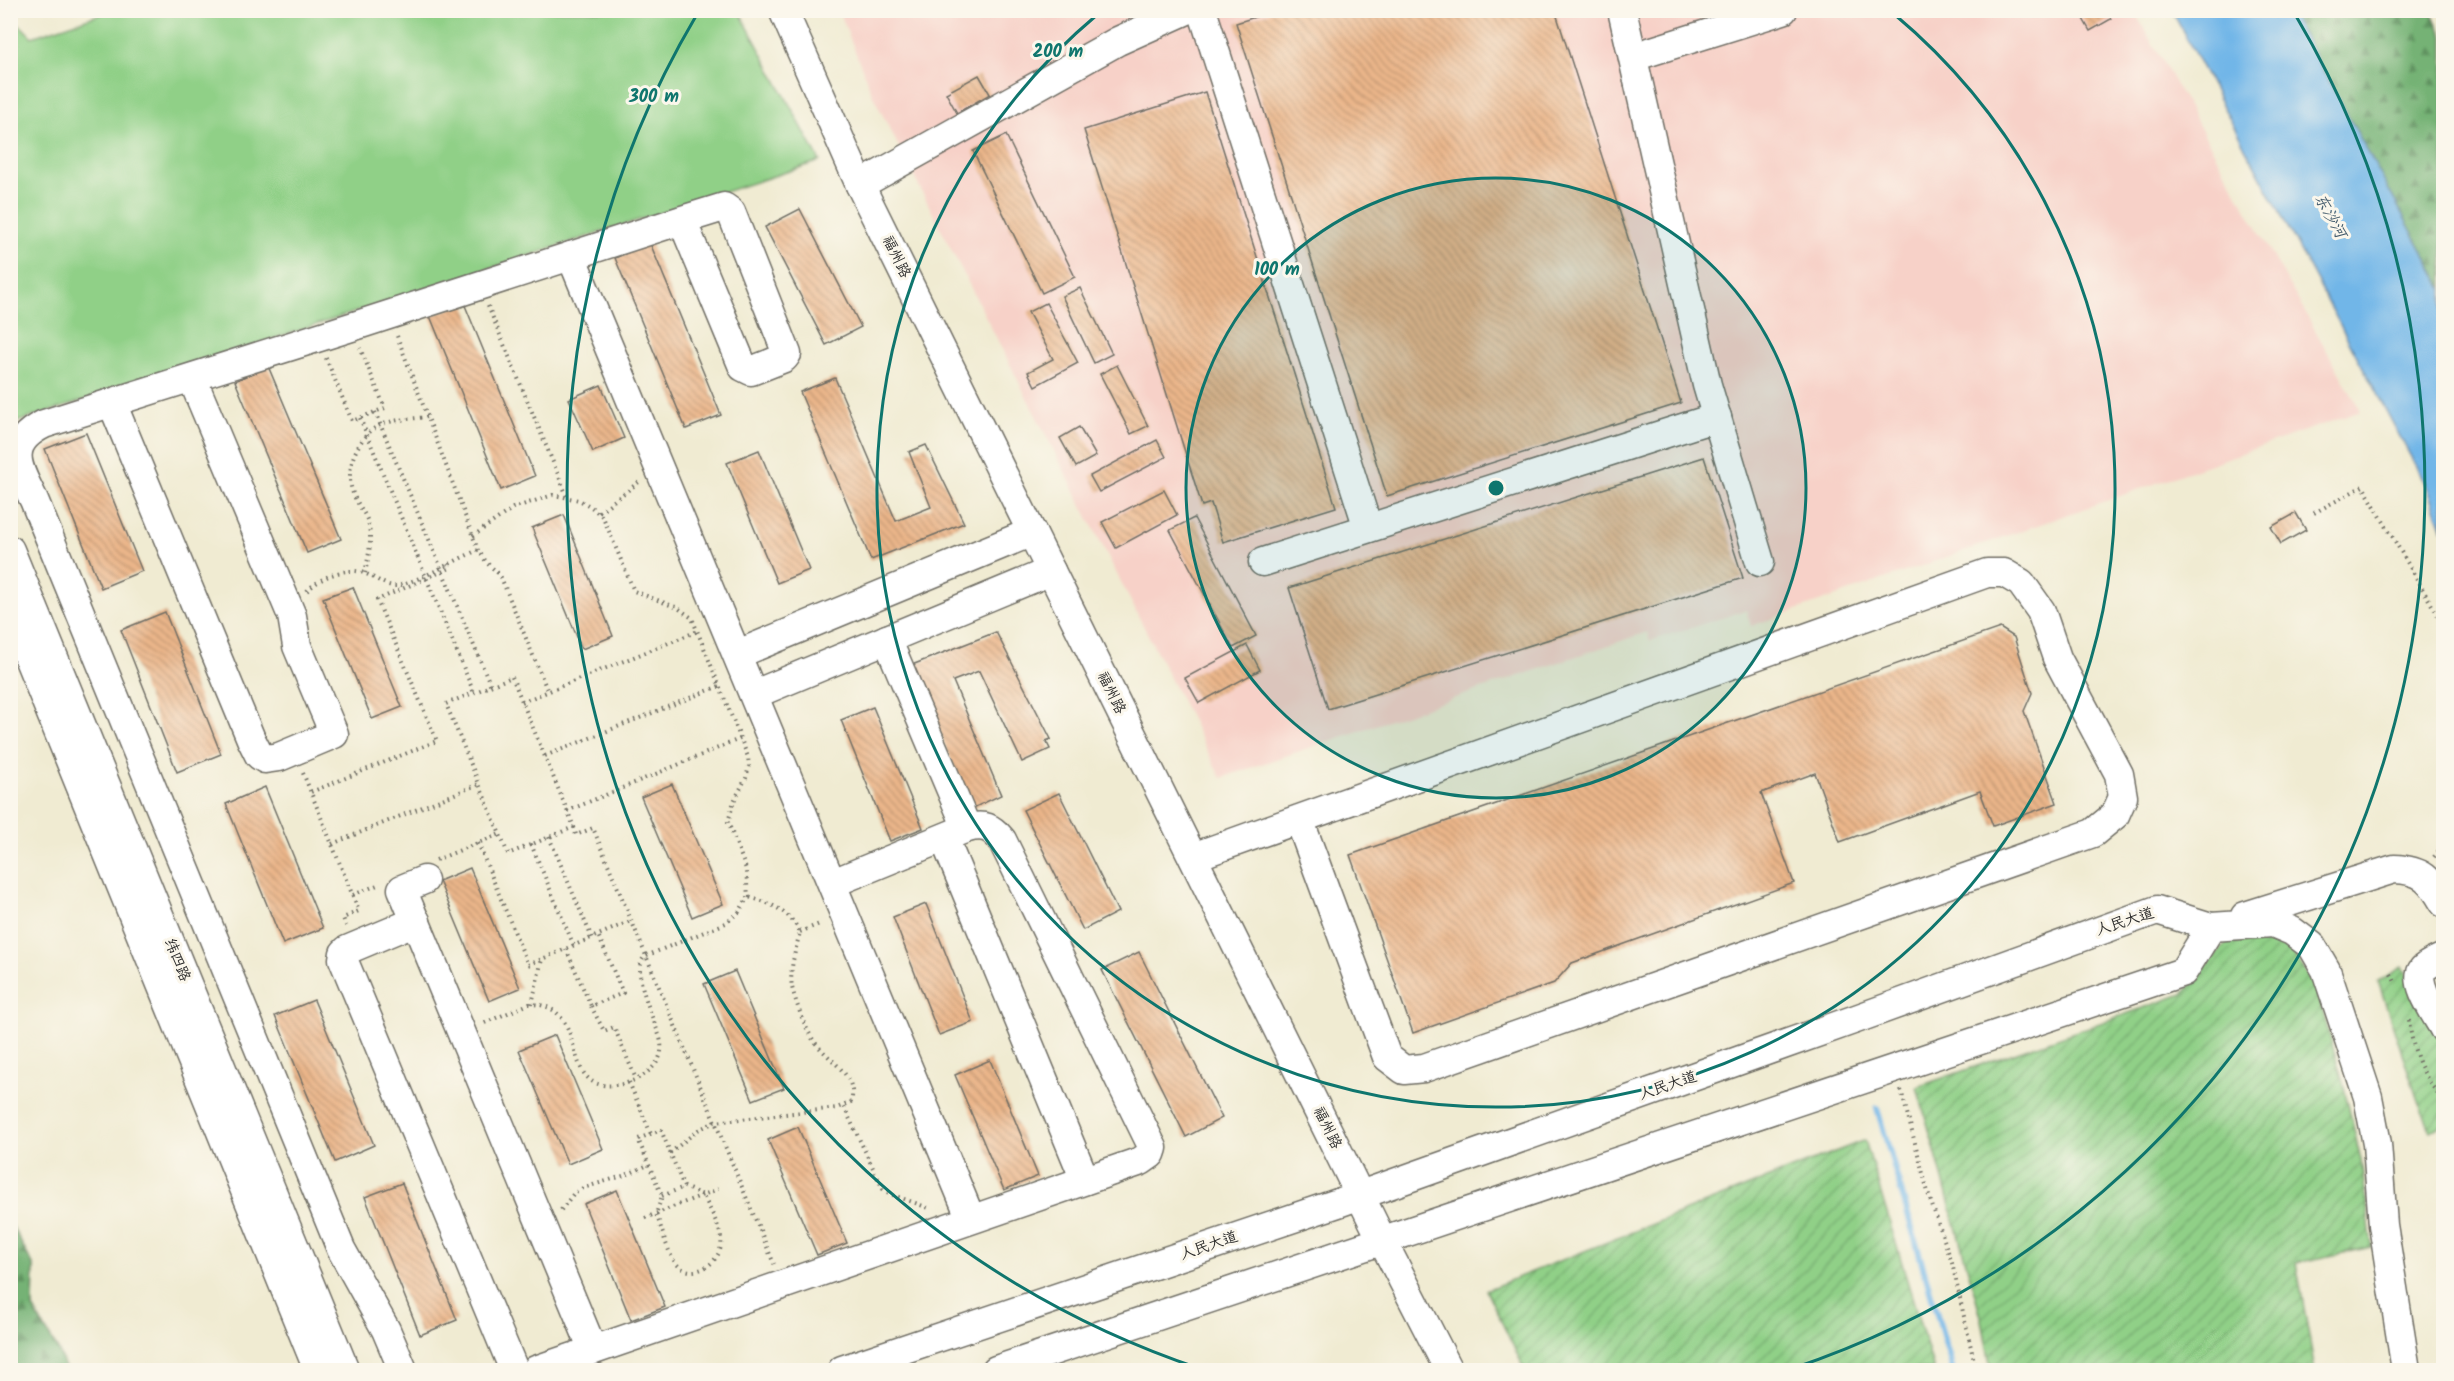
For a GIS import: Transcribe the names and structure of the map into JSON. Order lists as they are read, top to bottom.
{
  "streets": {
    "street": ["福州路", "人民大道", "纬四路"]
  },
  "crossings": [
    ["福州路", "人民大道"]
  ],
  "water": ["东沙河"],
  "rings": ["200 m", "300 m", "100 m"]
}
